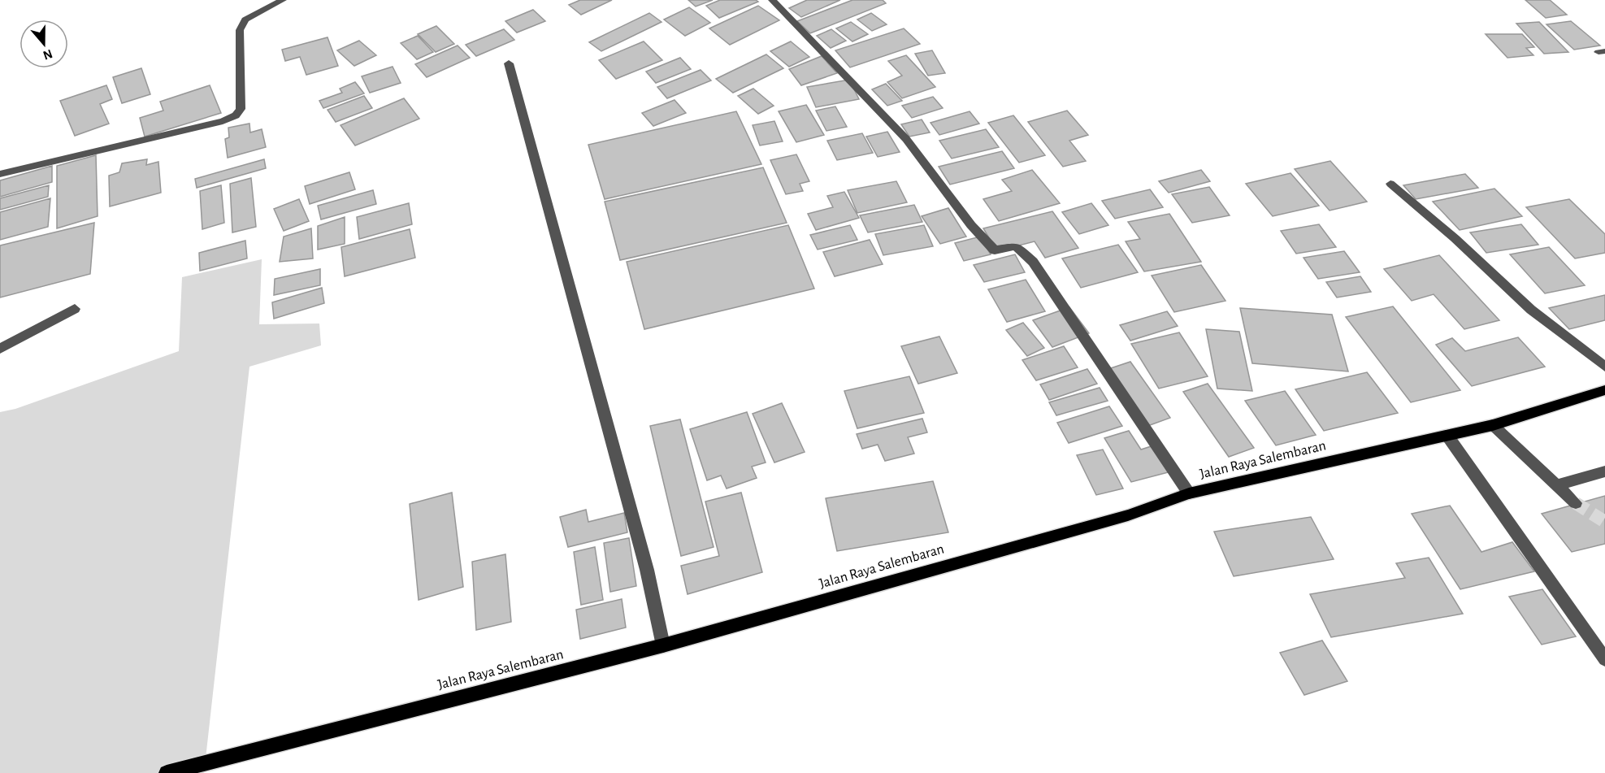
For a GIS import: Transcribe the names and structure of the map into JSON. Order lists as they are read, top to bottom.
{
  "streets": {
    "main road": ["Jalan Raya Salembaran"]
  },
  "north": "bottom"
}
